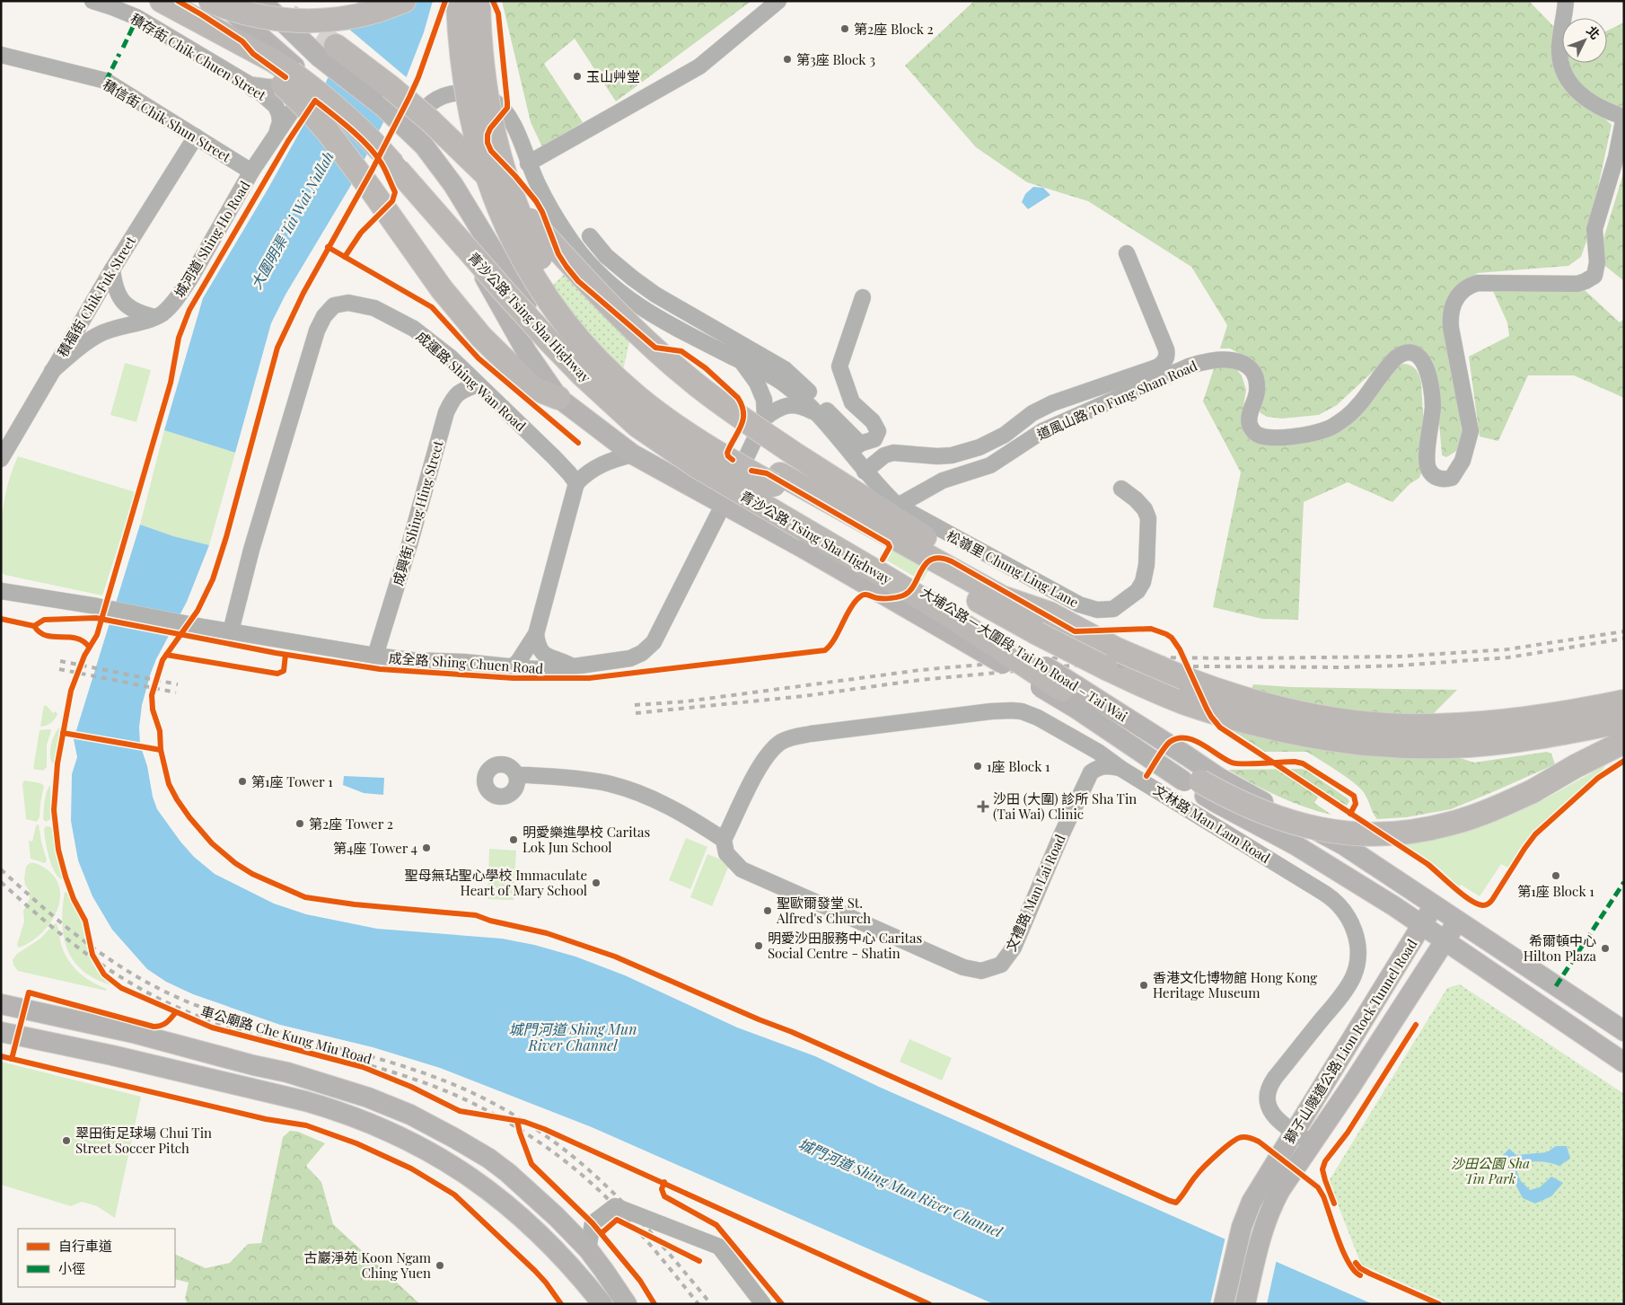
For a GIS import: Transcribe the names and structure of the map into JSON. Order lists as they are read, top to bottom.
{
  "streets": {
    "highway": ["青沙公路 Tsing Sha Highway"],
    "main road": ["大埔公路－大圍段 Tai Po Road – Tai Wai", "獅子山隧道公路 Lion Rock Tunnel Road"],
    "street": [
      "積存街 Chik Chuen Street",
      "積信街 Chik Shun Street",
      "城河道 Shing Ho Road",
      "積福街 Chik Fuk Street",
      "成運路 Shing Wan Road",
      "道風山路 To Fung Shan Road",
      "成興街 Shing Hing Street",
      "松嶺里 Chung Ling Lane",
      "成全路 Shing Chuen Road",
      "文林路 Man Lam Road",
      "文禮路 Man Lai Road"
    ],
    "cycle path": ["車公廟路 Che Kung Miu Road"]
  },
  "crossings": [
    ["積存街 Chik Chuen Street", "城河道 Shing Ho Road"],
    ["積信街 Chik Shun Street", "城河道 Shing Ho Road"],
    ["積信街 Chik Shun Street", "積福街 Chik Fuk Street"],
    ["城河道 Shing Ho Road", "積福街 Chik Fuk Street"],
    ["城河道 Shing Ho Road", "大埔公路－大圍段 Tai Po Road – Tai Wai"],
    ["成運路 Shing Wan Road", "成興街 Shing Hing Street"],
    ["成運路 Shing Wan Road", "成全路 Shing Chuen Road"],
    ["道風山路 To Fung Shan Road", "松嶺里 Chung Ling Lane"],
    ["成興街 Shing Hing Street", "成全路 Shing Chuen Road"],
    ["松嶺里 Chung Ling Lane", "大埔公路－大圍段 Tai Po Road – Tai Wai"],
    ["松嶺里 Chung Ling Lane", "成全路 Shing Chuen Road"],
    ["大埔公路－大圍段 Tai Po Road – Tai Wai", "成全路 Shing Chuen Road"],
    ["大埔公路－大圍段 Tai Po Road – Tai Wai", "獅子山隧道公路 Lion Rock Tunnel Road"],
    ["文林路 Man Lam Road", "文禮路 Man Lai Road"],
    ["文林路 Man Lam Road", "獅子山隧道公路 Lion Rock Tunnel Road"]
  ],
  "water": ["大圍明渠 Tai Wai Nullah", "城門河道 Shing Mun River Channel"],
  "parks": ["沙田公園 Sha Tin Park"],
  "places": {
    "other": [
      "第2座 Block 2",
      "第3座 Block 3",
      "玉山艸堂",
      "1座 Block 1",
      "第1座 Tower 1",
      "第2座 Tower 2",
      "明愛樂進學校 Caritas Lok Jun School",
      "第4座 Tower 4",
      "第1座 Block 1",
      "聖母無玷聖心學校 Immaculate Heart of Mary School",
      "聖歐爾發堂 St. Alfred's Church",
      "明愛沙田服務中心 Caritas Social Centre - Shatin",
      "希爾頓中心 Hilton Plaza",
      "香港文化博物館 Hong Kong Heritage Museum",
      "翠田街足球場 Chui Tin Street Soccer Pitch",
      "古巖淨苑 Koon Ngam Ching Yuen"
    ],
    "health": ["沙田 (大圍) 診所 Sha Tin (Tai Wai) Clinic"]
  },
  "legend": ["自行車道", "小徑"],
  "north": "top right"
}
